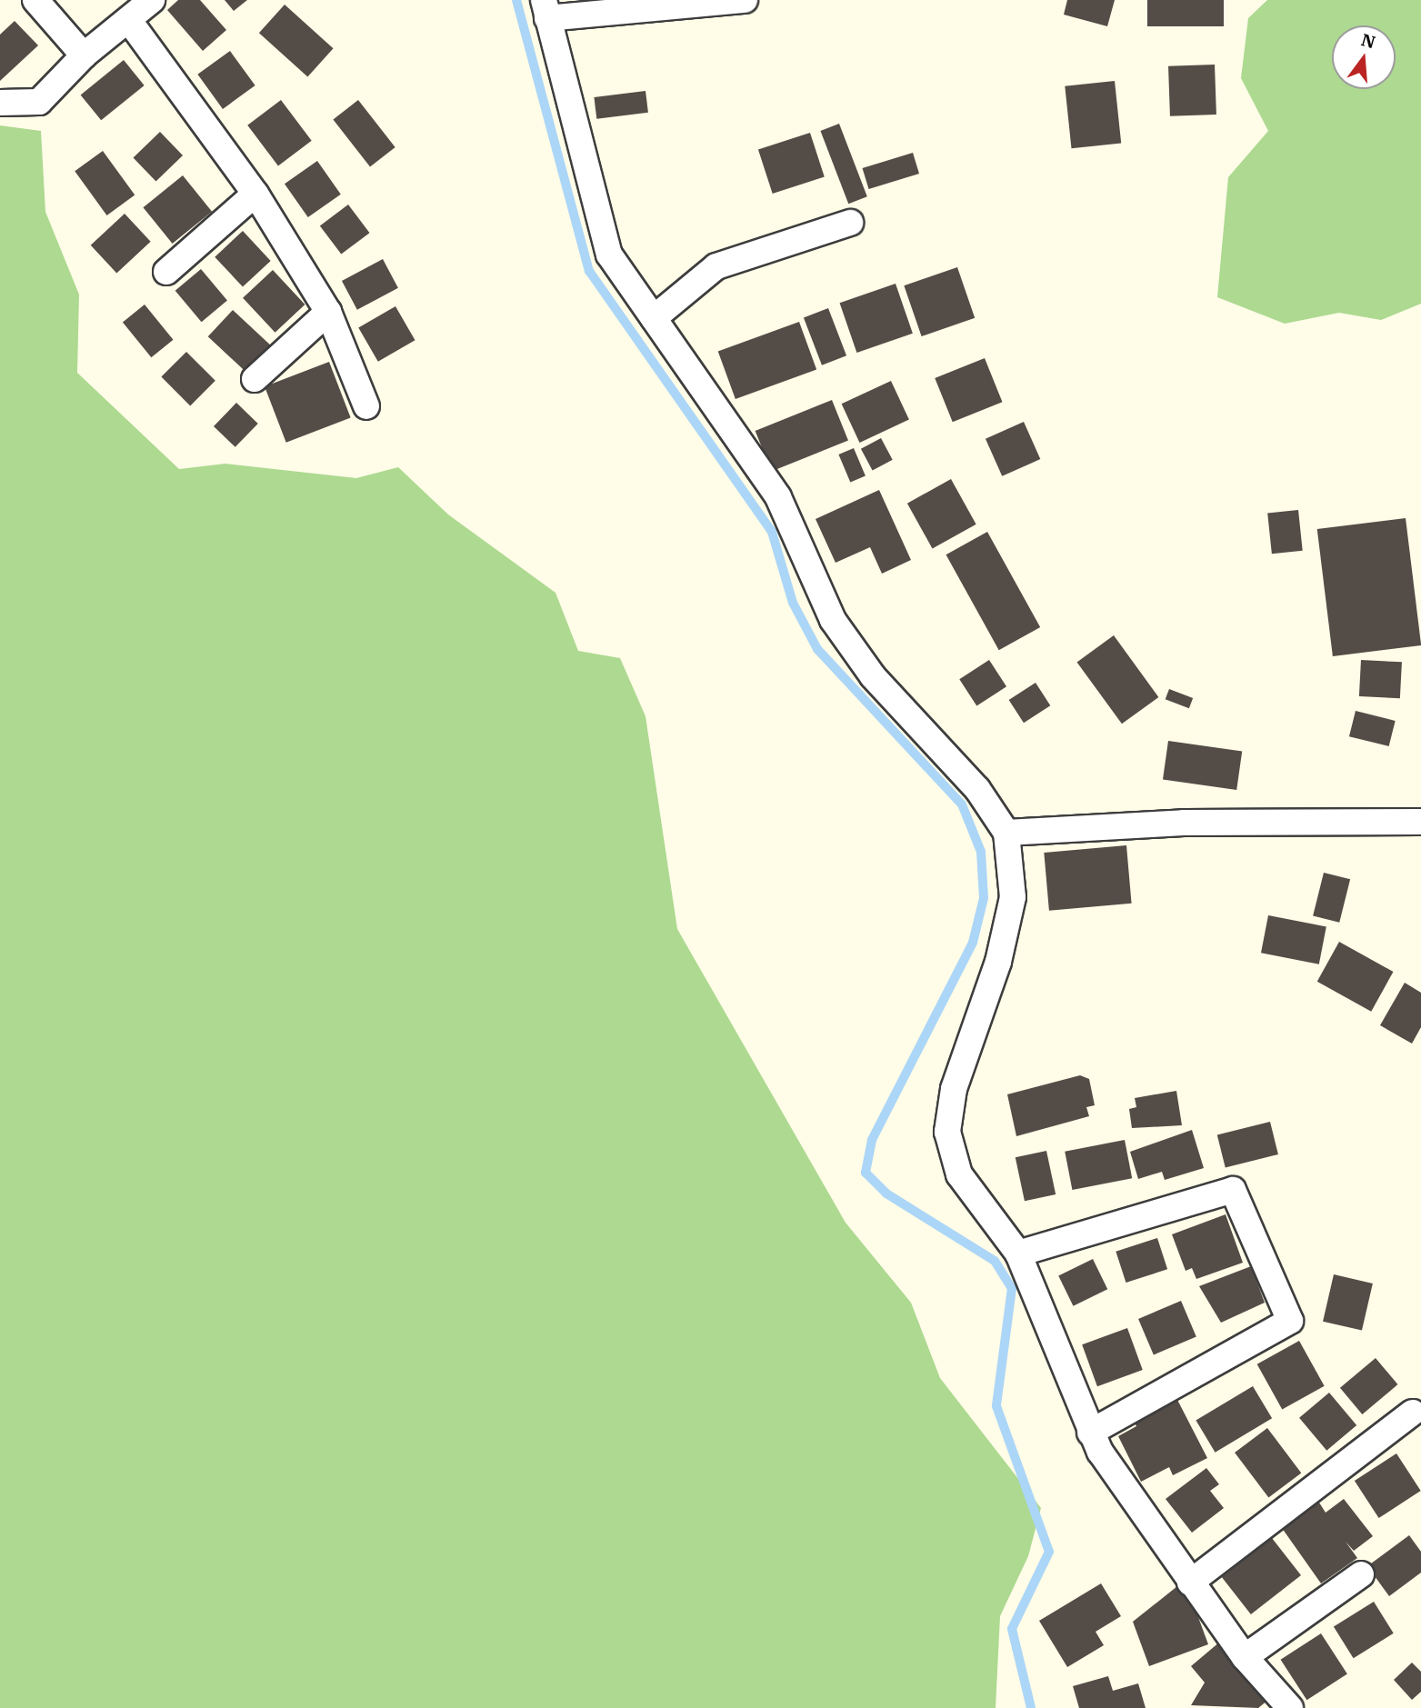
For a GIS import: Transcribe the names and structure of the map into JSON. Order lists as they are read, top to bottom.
{
  "north": "top"
}
